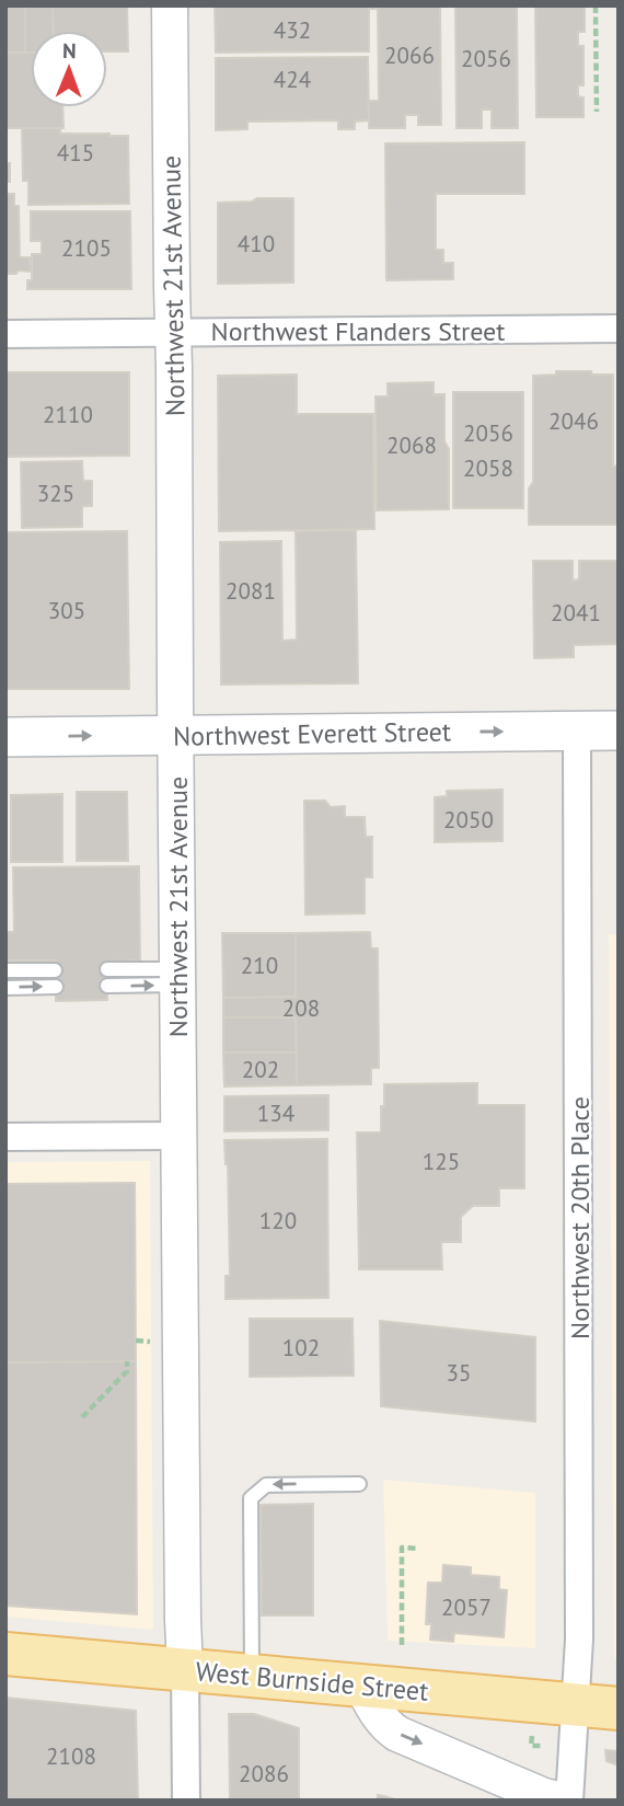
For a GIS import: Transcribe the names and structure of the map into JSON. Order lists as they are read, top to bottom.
{
  "streets": {
    "main road": ["Northwest Everett Street", "West Burnside Street"],
    "street": ["Northwest 21st Avenue", "Northwest Flanders Street", "Northwest 20th Place"]
  },
  "crossings": [
    ["Northwest 21st Avenue", "Northwest Flanders Street"],
    ["Northwest 21st Avenue", "Northwest Everett Street"],
    ["Northwest 21st Avenue", "West Burnside Street"],
    ["Northwest Everett Street", "Northwest 20th Place"],
    ["Northwest 20th Place", "West Burnside Street"]
  ],
  "one_way": ["Northwest Everett Street"],
  "house_numbers": [
    "432",
    "2066",
    "2056",
    "424",
    "415",
    "410",
    "2105",
    "2110",
    "2046",
    "2056",
    "2068",
    "2058",
    "325",
    "2081",
    "305",
    "2041",
    "2050",
    "210",
    "208",
    "202",
    "134",
    "125",
    "120",
    "102",
    "35",
    "2057",
    "2108",
    "2086"
  ],
  "north": "top"
}
